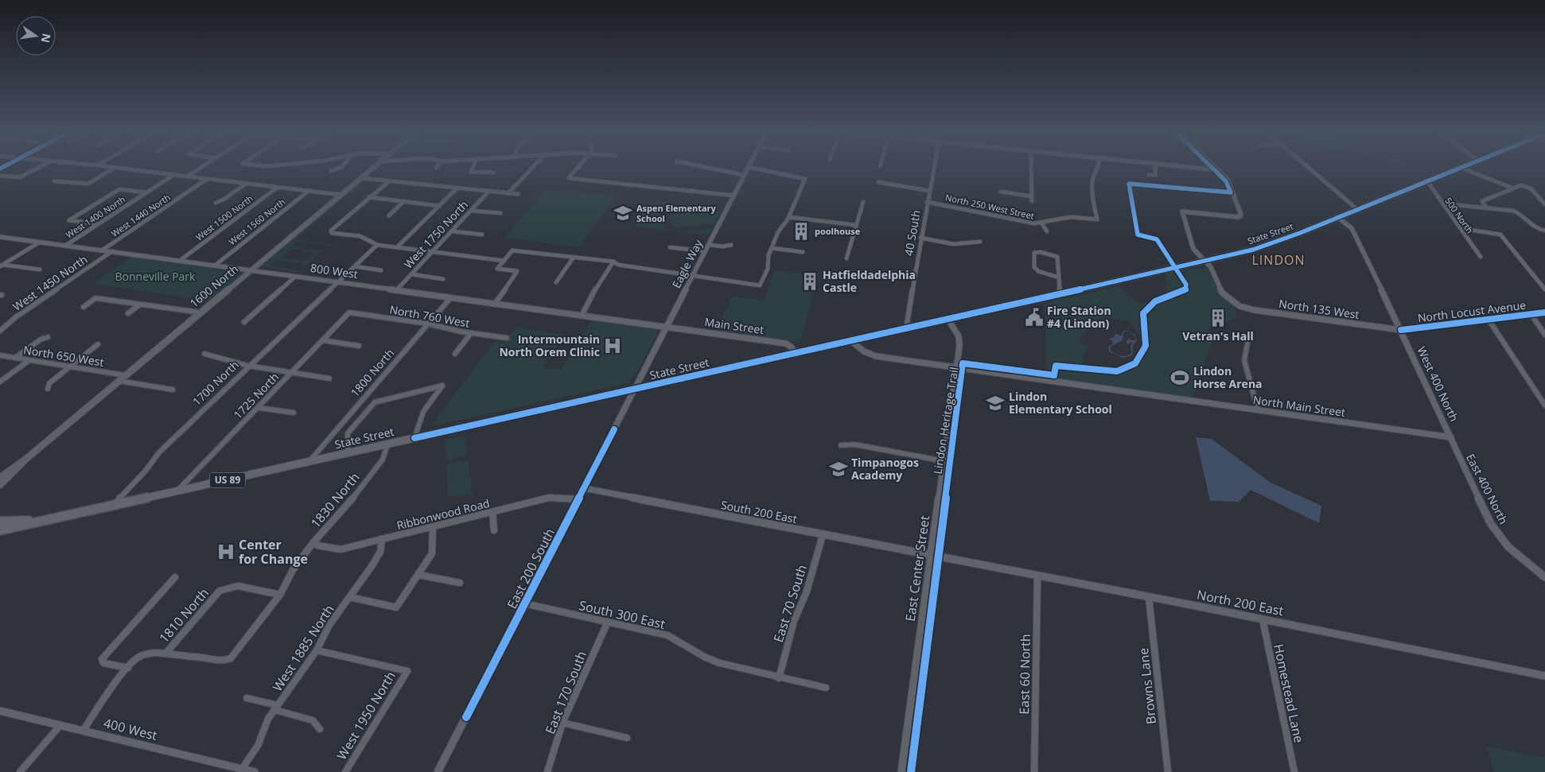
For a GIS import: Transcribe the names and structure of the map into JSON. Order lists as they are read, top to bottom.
{
  "streets": {
    "main road": ["State Street", "1600 North", "US 89"],
    "street": [
      "North 250 West Street",
      "West 1440 North",
      "500 North",
      "West 1400 North",
      "West 1500 North",
      "West 1560 North",
      "40 South",
      "West 1750 North",
      "Eagle Way",
      "800 West",
      "West 1450 North",
      "North 135 West",
      "North Locust Avenue",
      "North 760 West",
      "Main Street",
      "North 650 West",
      "1800 North",
      "1700 North",
      "West 400 North",
      "1725 North",
      "North Main Street",
      "East 400 North",
      "1830 North",
      "South 200 East",
      "Ribbonwood Road",
      "East 200 South",
      "East Center Street",
      "North 200 East",
      "East 70 South",
      "South 300 East",
      "1810 North",
      "West 1885 North",
      "East 60 North",
      "Browns Lane",
      "East 170 South",
      "Homestead Lane",
      "West 1950 North",
      "400 West"
    ],
    "cycle path": ["Lindon Heritage Trail"]
  },
  "crossings": [
    ["North 250 West Street", "40 South"],
    ["West 1440 North", "800 West"],
    ["500 North", "State Street"],
    ["West 1400 North", "800 West"],
    ["West 1500 North", "800 West"],
    ["West 1560 North", "800 West"],
    ["40 South", "State Street"],
    ["State Street", "North 135 West"],
    ["State Street", "Main Street"],
    ["State Street", "1800 North"],
    ["State Street", "1700 North"],
    ["State Street", "West 400 North"],
    ["State Street", "1725 North"],
    ["State Street", "1830 North"],
    ["State Street", "East 200 South"],
    ["State Street", "East Center Street"],
    ["West 1750 North", "800 West"],
    ["Eagle Way", "800 West"],
    ["Eagle Way", "Main Street"],
    ["Eagle Way", "East 200 South"],
    ["800 West", "West 1450 North"],
    ["800 West", "1600 North"],
    ["800 West", "Main Street"],
    ["800 West", "1800 North"],
    ["800 West", "1700 North"],
    ["800 West", "East 200 South"],
    ["1600 North", "North 650 West"],
    ["North 135 West", "North Locust Avenue"],
    ["North 135 West", "West 400 North"],
    ["North Locust Avenue", "West 400 North"],
    ["North 760 West", "1800 North"],
    ["North 760 West", "1725 North"],
    ["Main Street", "East 200 South"],
    ["West 400 North", "North Main Street"],
    ["West 400 North", "East 400 North"],
    ["North Main Street", "East 400 North"],
    ["North Main Street", "East Center Street"],
    ["1830 North", "Ribbonwood Road"],
    ["1830 North", "1810 North"],
    ["South 200 East", "East 200 South"],
    ["South 200 East", "East Center Street"],
    ["South 200 East", "North 200 East"],
    ["South 200 East", "East 70 South"],
    ["Ribbonwood Road", "East 200 South"],
    ["Ribbonwood Road", "West 1885 North"],
    ["East 200 South", "South 300 East"],
    ["East Center Street", "North 200 East"],
    ["North 200 East", "East 60 North"],
    ["North 200 East", "Browns Lane"],
    ["North 200 East", "Homestead Lane"],
    ["East 70 South", "South 300 East"],
    ["South 300 East", "East 170 South"],
    ["West 1885 North", "West 1950 North"],
    ["West 1885 North", "400 West"]
  ],
  "districts": ["LINDON"],
  "parks": ["Bonneville Park"],
  "places": {
    "school or university": ["Aspen Elementary School", "Lindon Elementary School", "Timpanogos Academy"],
    "building": ["poolhouse", "Hatfieldadelphia Castle", "Vetran's Hall"],
    "public building": ["Fire Station #4 (Lindon)"],
    "hospital": ["Intermountain North Orem Clinic", "Center for Change"],
    "sports": ["Lindon Horse Arena"]
  },
  "north": "right"
}
